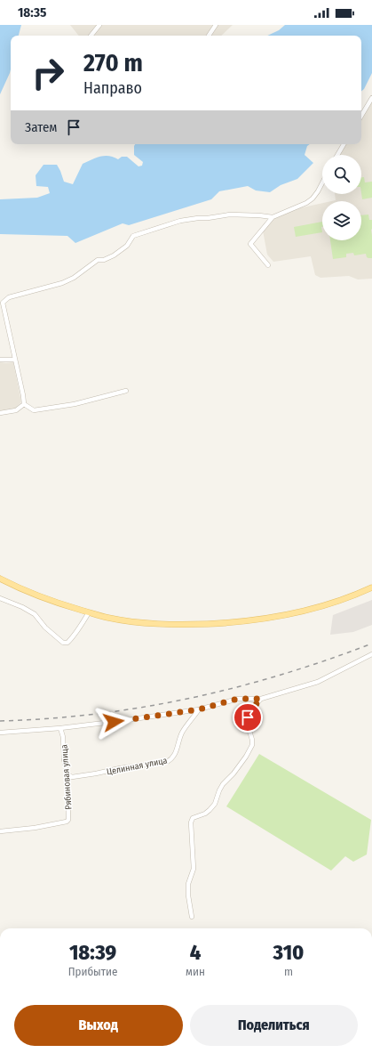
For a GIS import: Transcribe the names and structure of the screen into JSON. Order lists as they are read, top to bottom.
{
  "streets": {
    "street": ["Целинная улица", "Рябиновая улица"]
  },
  "crossings": [
    ["Целинная улица", "Рябиновая улица"]
  ],
  "page": {
    "status": "18:35",
    "turn": ["270 m", "Направо"],
    "then": "Затем",
    "eta": [
      "18:39",
      "Прибытие",
      "4",
      "мин",
      "310",
      "m"
    ],
    "buttons": ["Выход", "Поделиться"]
  }
}
